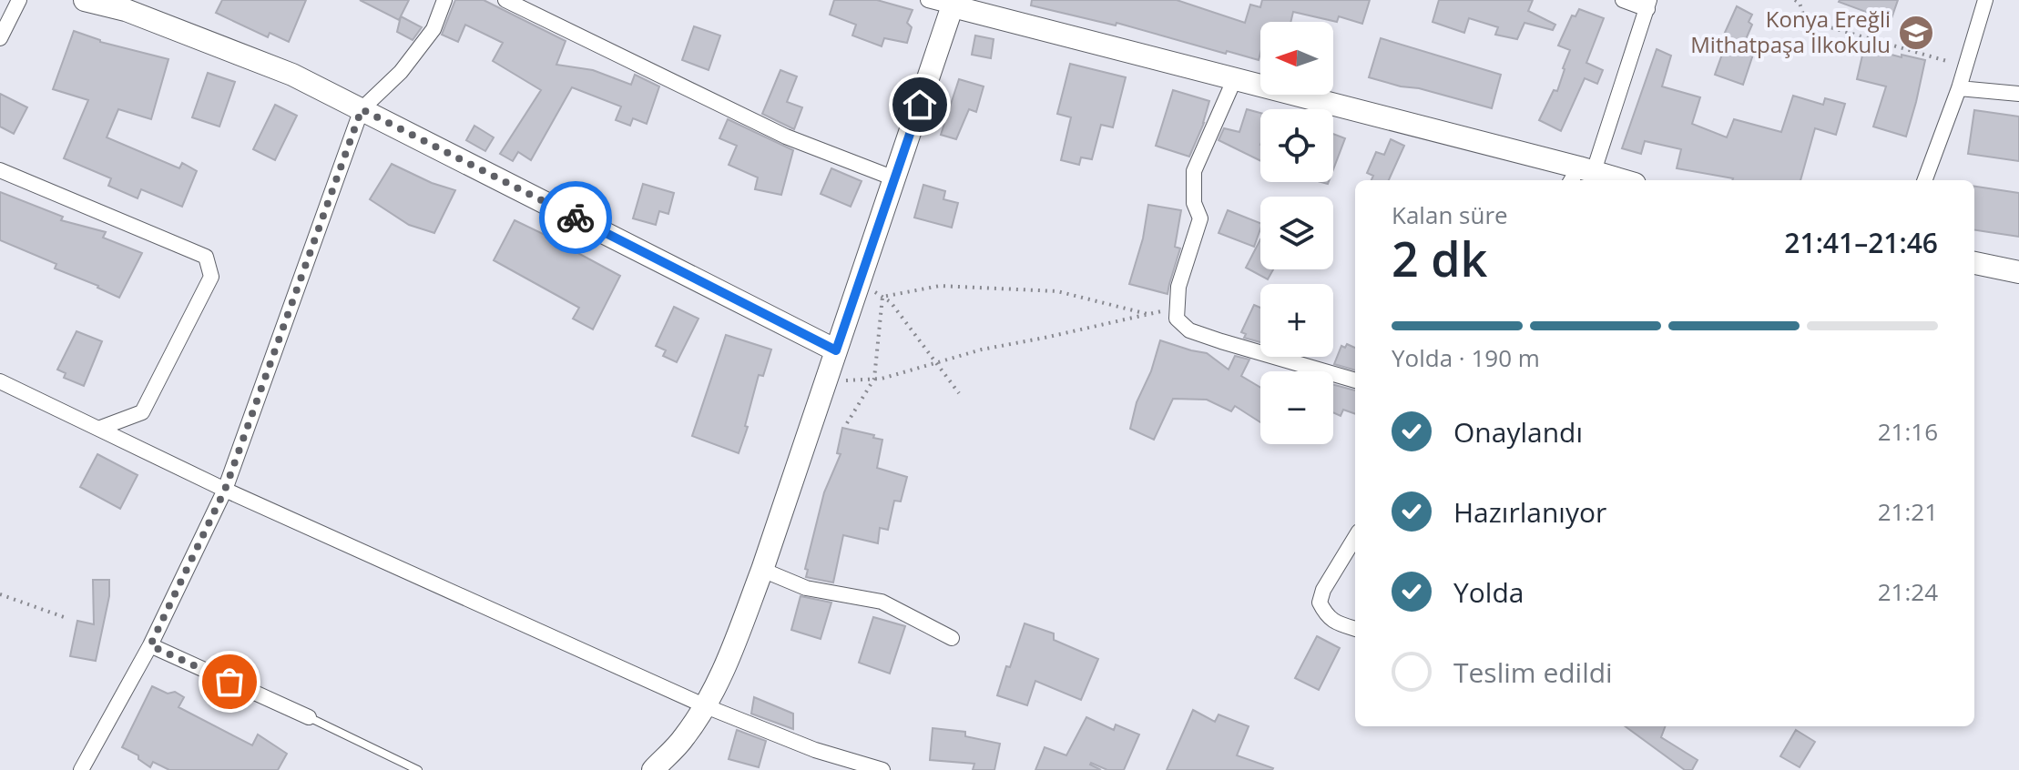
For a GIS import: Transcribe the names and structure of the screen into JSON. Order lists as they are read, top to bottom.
{
  "places": {
    "school or university": ["Konya Ereğli Mithatpaşa İlkokulu"]
  },
  "north": "left",
  "page": {
    "map_buttons": ["+", "−"],
    "heading": ["2 dk", "Kalan süre", "21:41–21:46"],
    "bar": "Yolda · 190 m",
    "list": [
      ["Onaylandı", "21:16"],
      ["Hazırlanıyor", "21:21"],
      ["Yolda", "21:24"],
      "Teslim edildi"
    ]
  }
}
